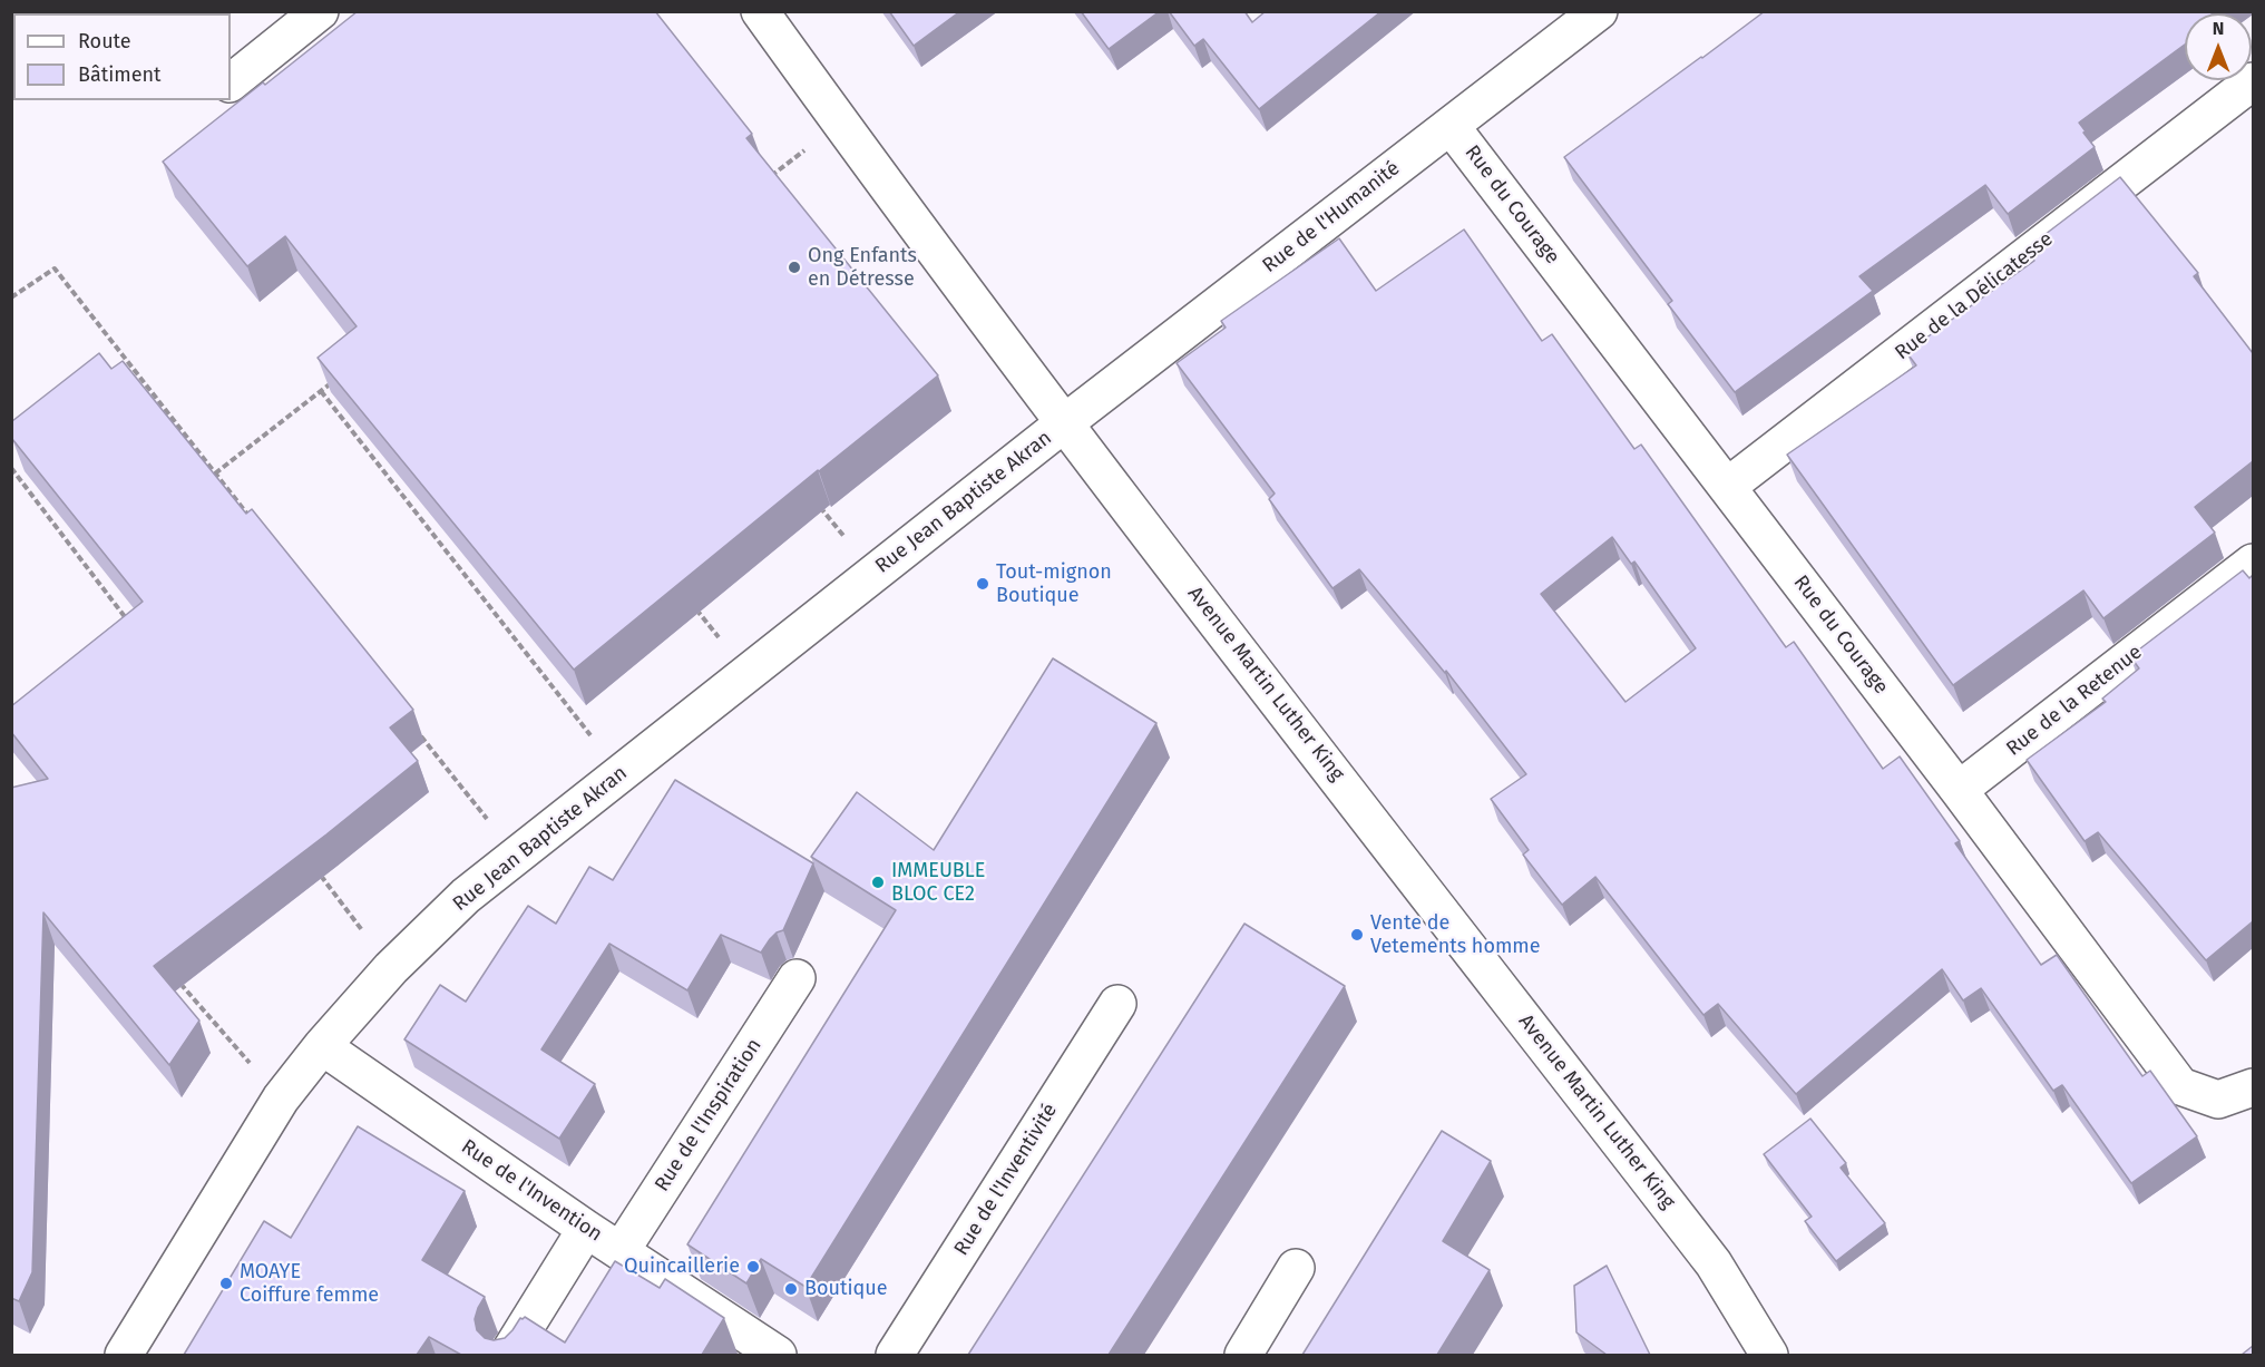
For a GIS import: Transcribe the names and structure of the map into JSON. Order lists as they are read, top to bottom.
{
  "streets": {
    "street": [
      "Rue du Courage",
      "Rue de l'Humanité",
      "Rue de la Délicatesse",
      "Rue Jean Baptiste Akran",
      "Avenue Martin Luther King",
      "Rue de la Retenue",
      "Rue de l'Inspiration",
      "Rue de l'Inventivité",
      "Rue de l'Invention"
    ]
  },
  "crossings": [
    ["Rue du Courage", "Rue de l'Humanité"],
    ["Rue du Courage", "Rue de la Délicatesse"],
    ["Rue du Courage", "Rue de la Retenue"],
    ["Rue de l'Humanité", "Rue Jean Baptiste Akran"],
    ["Rue de l'Humanité", "Avenue Martin Luther King"],
    ["Rue Jean Baptiste Akran", "Avenue Martin Luther King"],
    ["Rue Jean Baptiste Akran", "Rue de l'Invention"],
    ["Rue de l'Inspiration", "Rue de l'Invention"]
  ],
  "places": [
    "Ong Enfants en Détresse",
    "Tout-mignon Boutique",
    "IMMEUBLE BLOC CE2",
    "Vente de Vetements homme",
    "Quincaillerie",
    "MOAYE Coiffure femme",
    "Boutique"
  ],
  "legend": ["Route", "Bâtiment"],
  "north": "top"
}
